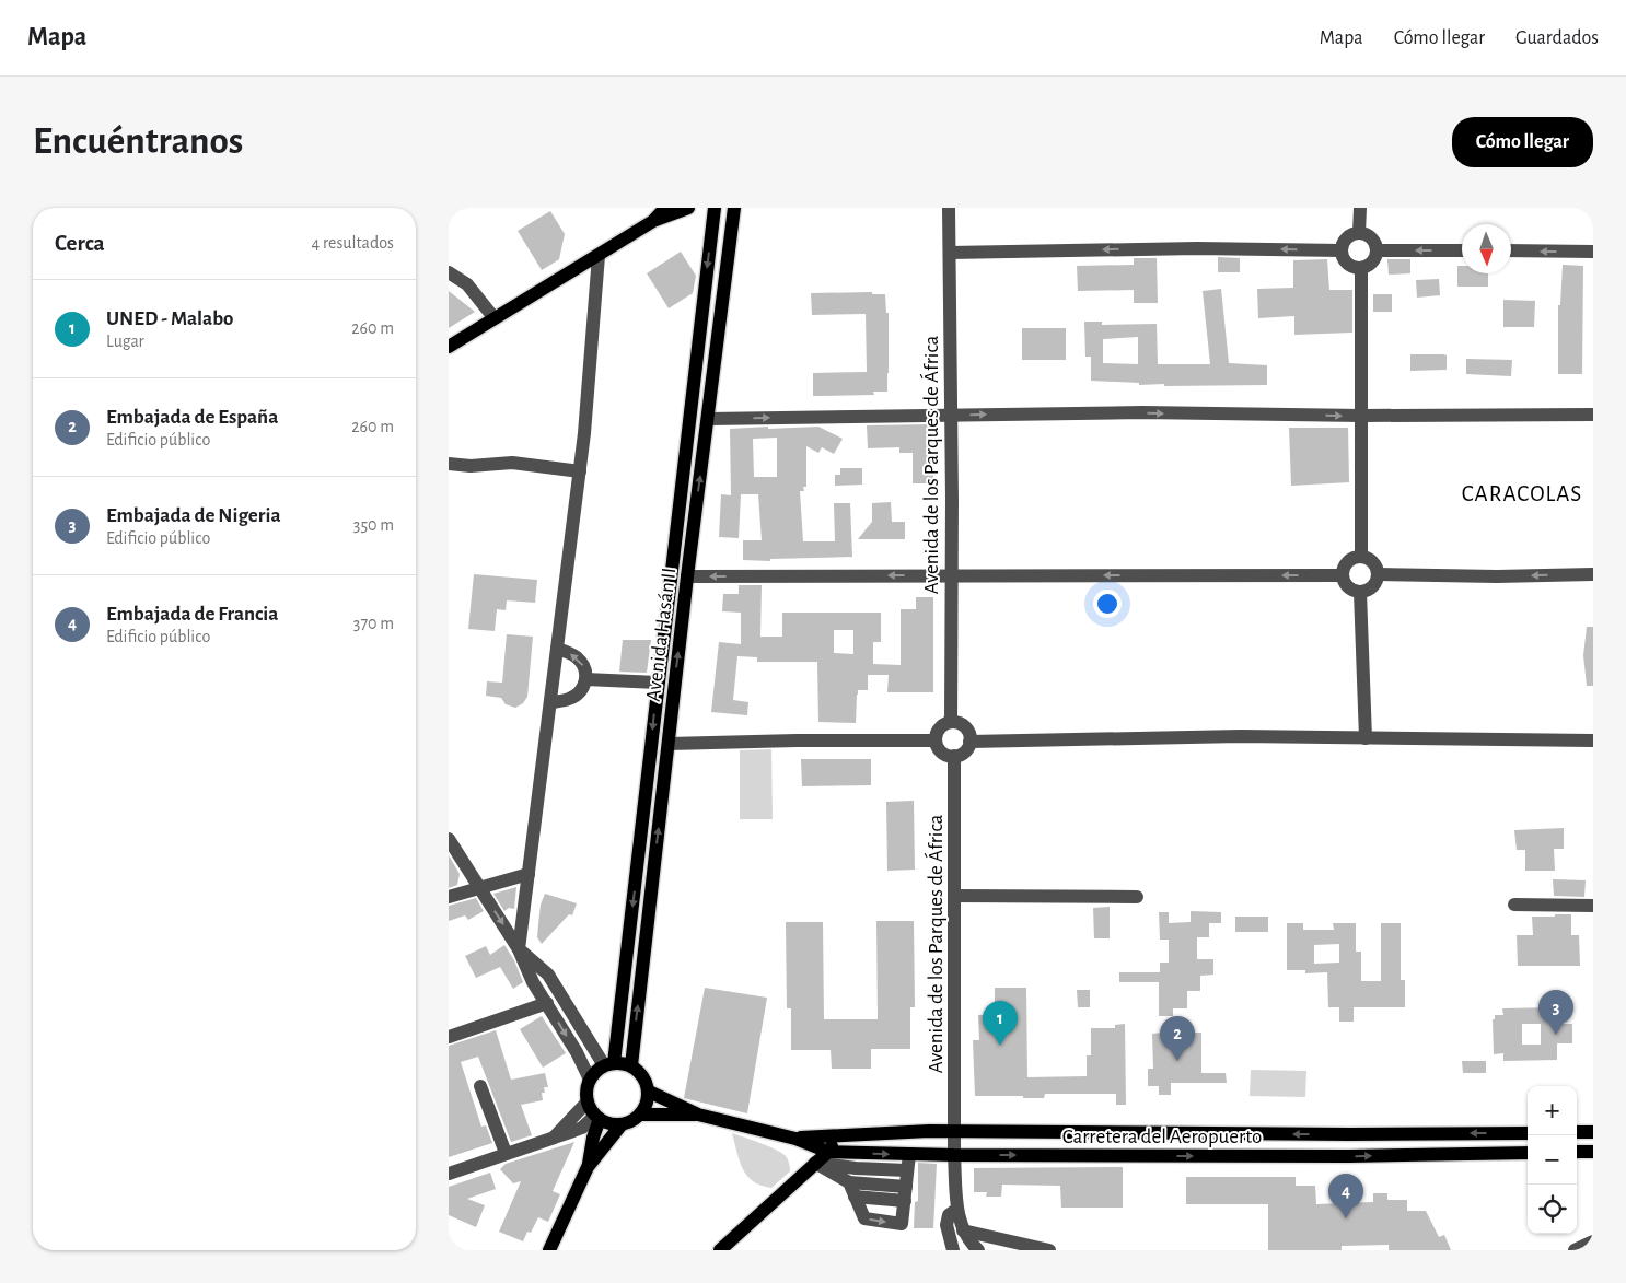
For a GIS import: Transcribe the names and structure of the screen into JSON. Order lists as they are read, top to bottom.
{
  "streets": {
    "main road": ["Avenida Hasán II", "Carretera del Aeropuerto"],
    "street": ["Avenida de los Parques de África"]
  },
  "crossings": [
    ["Avenida de los Parques de África", "Carretera del Aeropuerto"],
    ["Avenida Hasán II", "Carretera del Aeropuerto"]
  ],
  "districts": ["CARACOLAS"],
  "north": "bottom",
  "page": {
    "header": "Mapa",
    "nav": ["Mapa", "Cómo llegar", "Guardados"],
    "buttons": "Cómo llegar",
    "title": "Encuéntranos",
    "heading": ["Cerca", "4 resultados"],
    "list": [
      {
        "mark": "1",
        "name": "UNED - Malabo",
        "note": "Lugar",
        "value": "260 m"
      },
      {
        "mark": "2",
        "name": "Embajada de España",
        "note": "Edificio público",
        "value": "260 m"
      },
      {
        "mark": "3",
        "name": "Embajada de Nigeria",
        "note": "Edificio público",
        "value": "350 m"
      },
      {
        "mark": "4",
        "name": "Embajada de Francia",
        "note": "Edificio público",
        "value": "370 m"
      }
    ],
    "pins": [
      "3",
      "1",
      "2",
      "4"
    ],
    "map_buttons": ["+", "−"]
  }
}
